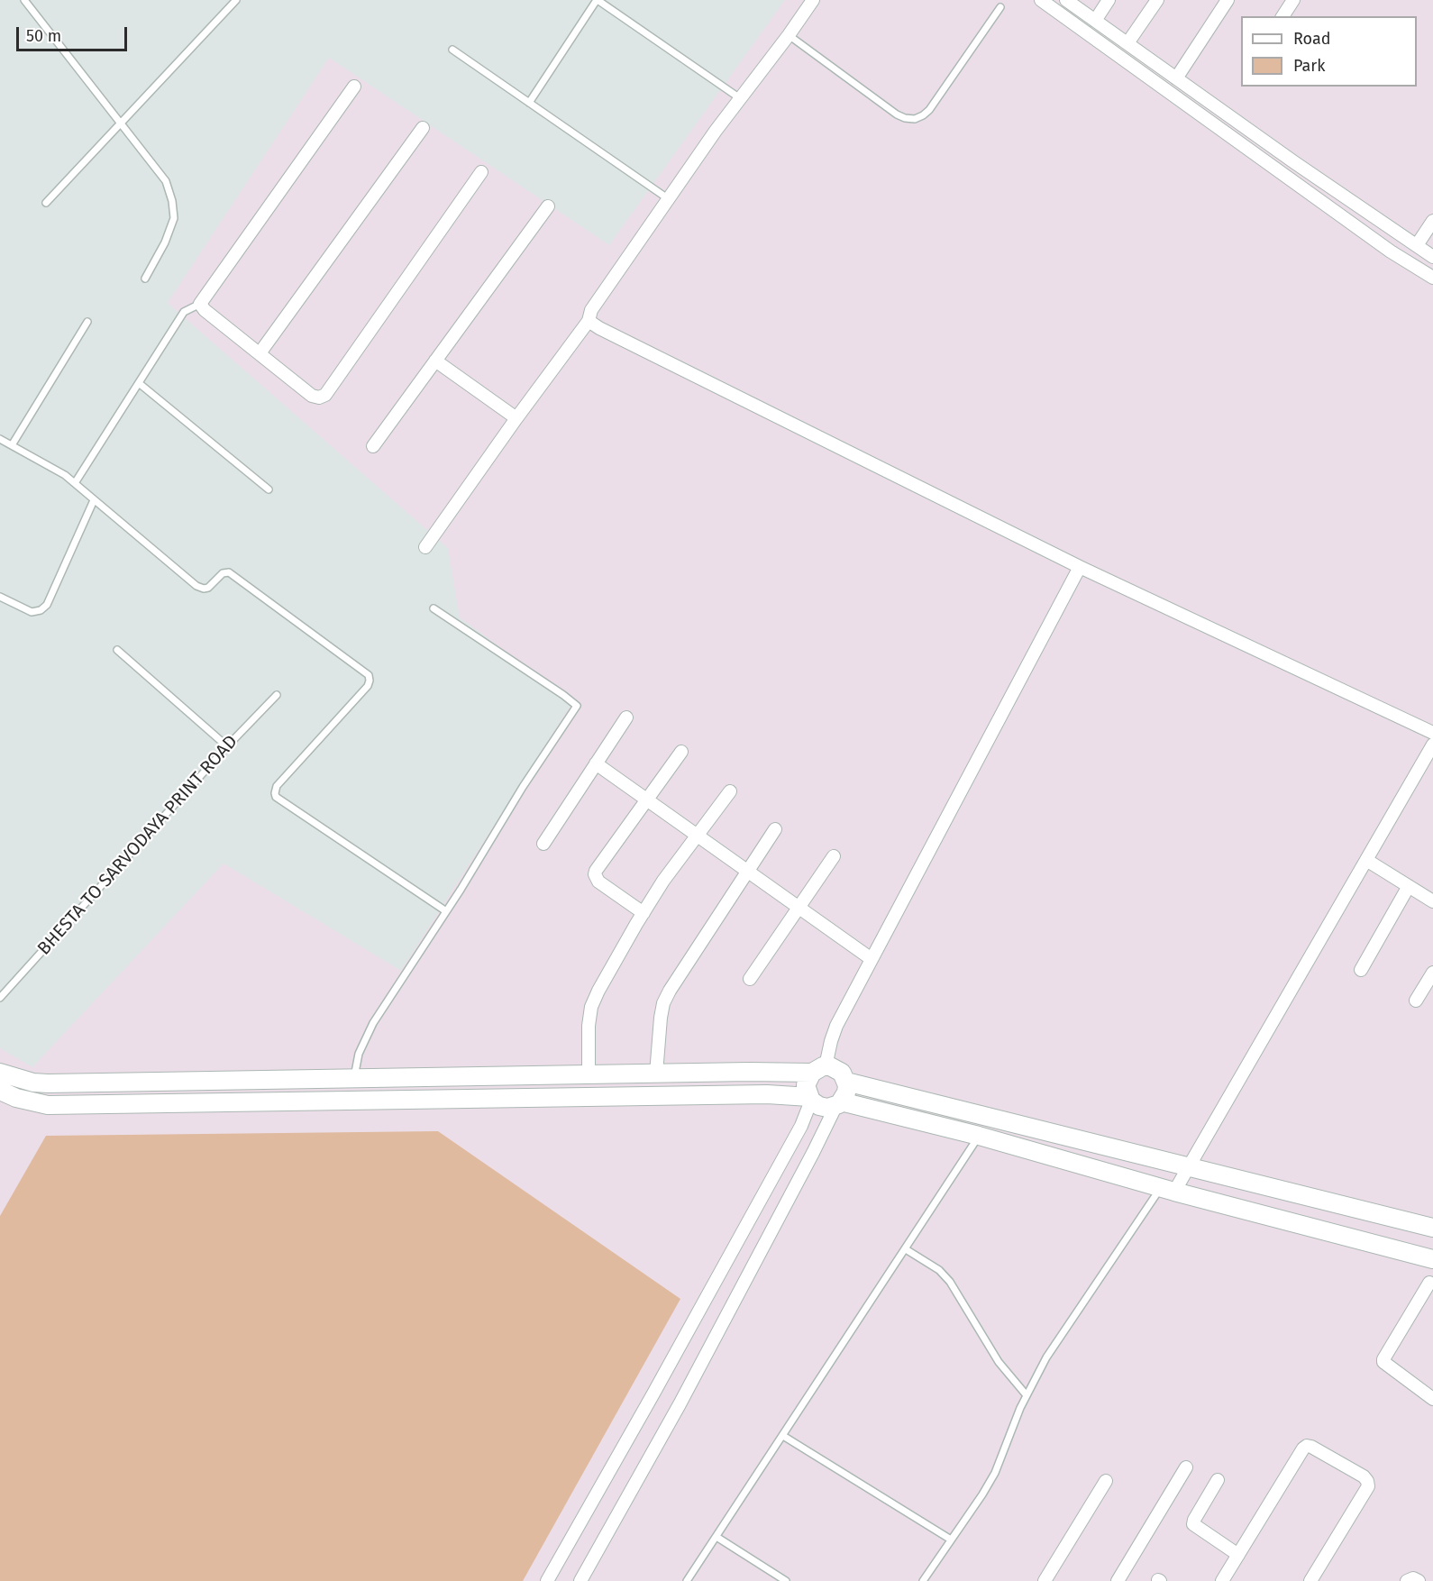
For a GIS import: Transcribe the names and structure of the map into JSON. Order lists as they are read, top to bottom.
{
  "streets": {
    "lane": ["BHESTA TO SARVODAYA PRINT ROAD"]
  },
  "legend": ["Road", "Park"],
  "scale_bar": "50 m"
}
